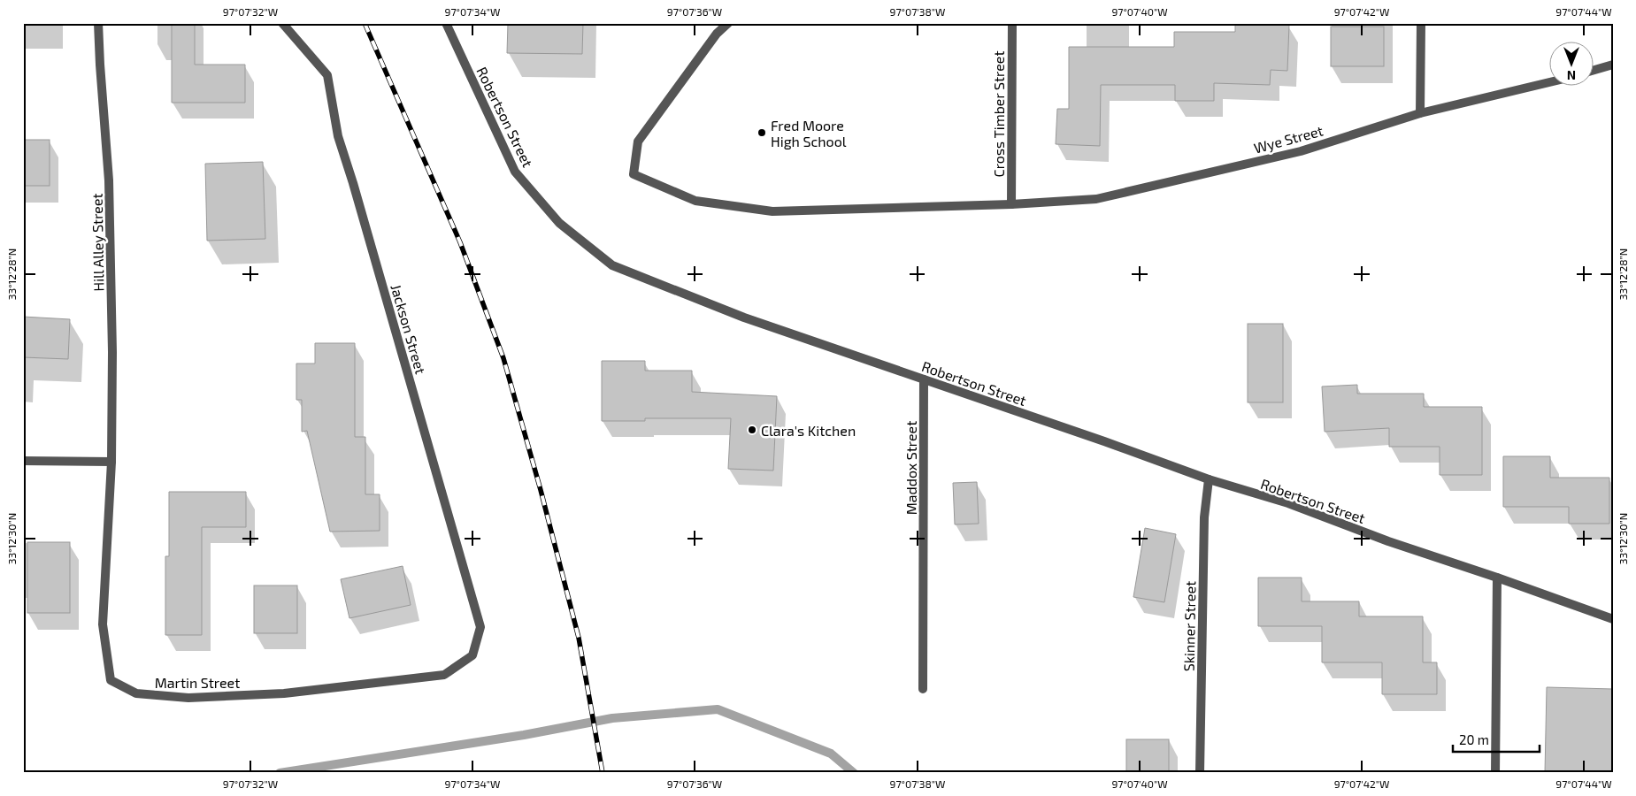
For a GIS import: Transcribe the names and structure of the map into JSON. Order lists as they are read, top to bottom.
{
  "streets": {
    "street": [
      "Cross Timber Street",
      "Robertson Street",
      "Wye Street",
      "Hill Alley Street",
      "Jackson Street",
      "Maddox Street",
      "Skinner Street",
      "Martin Street"
    ]
  },
  "crossings": [
    ["Cross Timber Street", "Wye Street"],
    ["Robertson Street", "Maddox Street"],
    ["Robertson Street", "Skinner Street"],
    ["Hill Alley Street", "Martin Street"],
    ["Jackson Street", "Martin Street"]
  ],
  "places": ["Fred Moore High School", "Clara's Kitchen"],
  "scale_bar": "20 m",
  "north": "bottom",
  "coordinates": [
    "97°07'32\"W",
    "97°07'34\"W",
    "97°07'36\"W",
    "97°07'38\"W",
    "97°07'40\"W",
    "97°07'42\"W",
    "97°07'44\"W",
    "33°12'28\"N",
    "33°12'30\"N"
  ]
}
